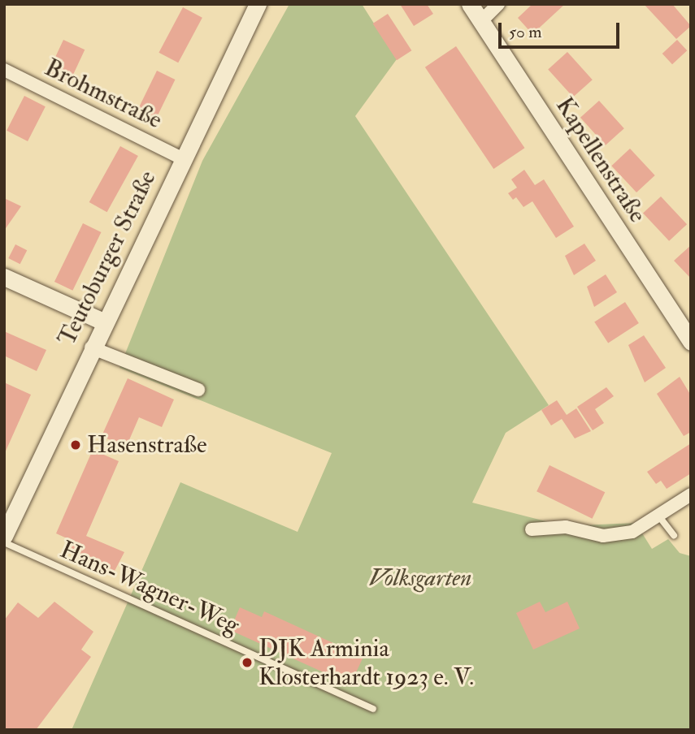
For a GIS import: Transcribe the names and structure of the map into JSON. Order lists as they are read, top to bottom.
{
  "streets": {
    "main road": ["Kapellenstraße", "Teutoburger Straße"],
    "street": ["Brohmstraße"],
    "lane": ["Hans-Wagner-Weg"]
  },
  "crossings": [
    ["Brohmstraße", "Teutoburger Straße"]
  ],
  "parks": ["Volksgarten"],
  "places": ["Hasenstraße", "DJK Arminia Klosterhardt 1923 e. V."],
  "scale_bar": "50 m"
}
